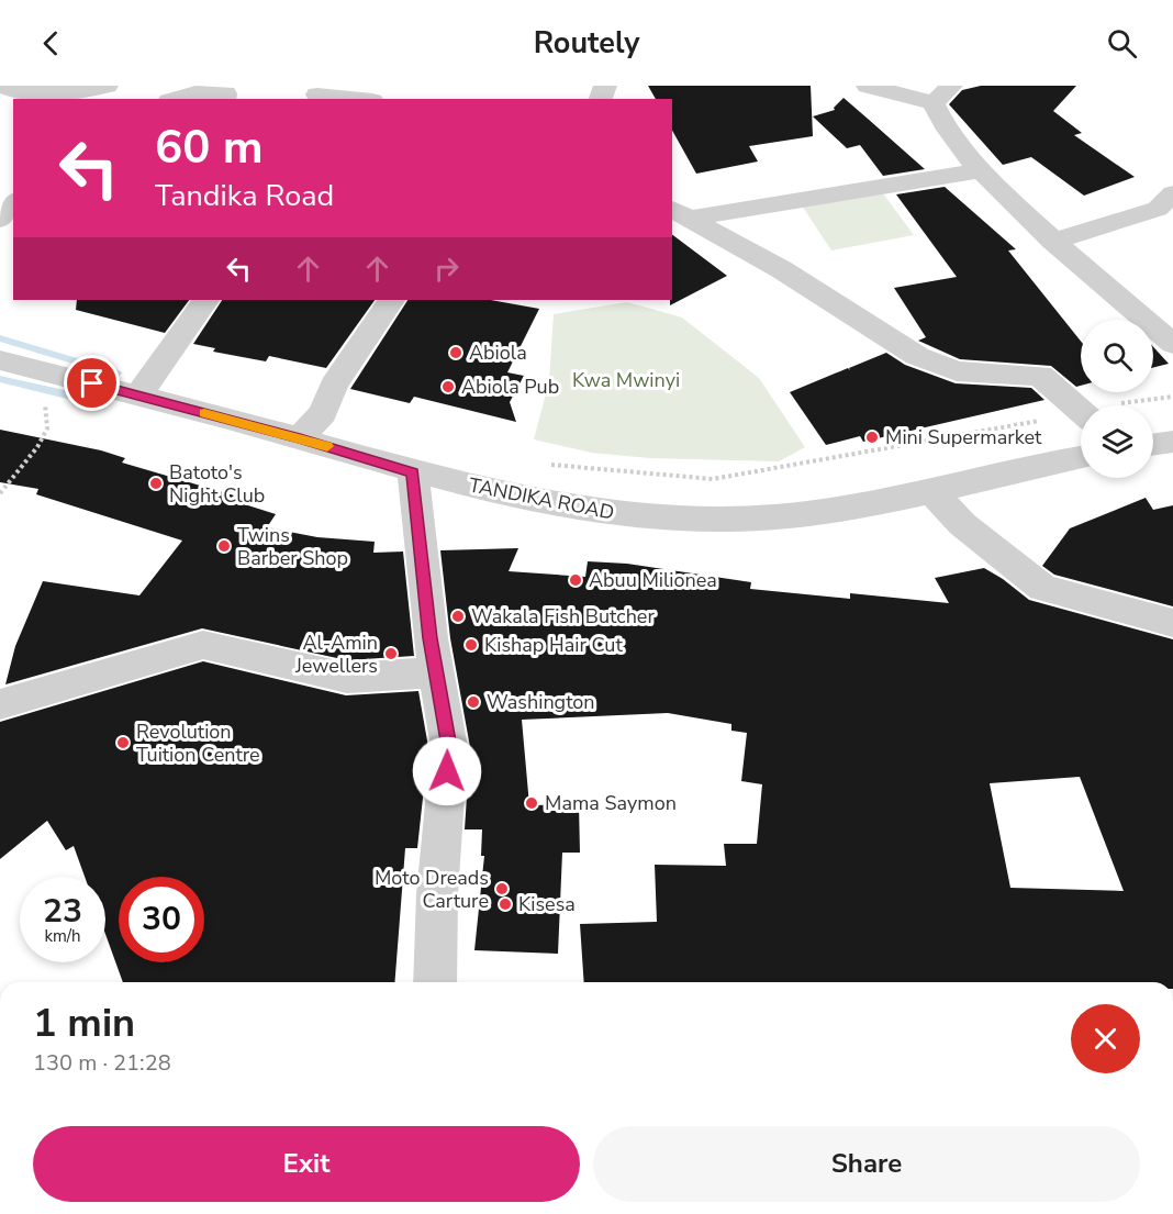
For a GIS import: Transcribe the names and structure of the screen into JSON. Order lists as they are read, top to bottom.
{
  "streets": {
    "street": ["TANDIKA ROAD"]
  },
  "parks": ["Kwa Mwinyi"],
  "places": [
    "Abiola",
    "Abiola Pub",
    "Mini Supermarket",
    "Batoto's Night Club",
    "Twins Barber Shop",
    "Abuu Milionea",
    "Wakala Fish Butcher",
    "Kishap Hair Cut",
    "Al-Amin Jewellers",
    "Washington",
    "Revolution Tuition Centre",
    "Mama Saymon",
    "Moto Dreads Carture",
    "Kisesa"
  ],
  "page": {
    "header": "Routely",
    "turn": ["60 m", "Tandika Road"],
    "speed": "23 km/h",
    "limit": "30",
    "heading": ["1 min", "130 m · 21:28"],
    "buttons": ["Exit", "Share"]
  }
}
